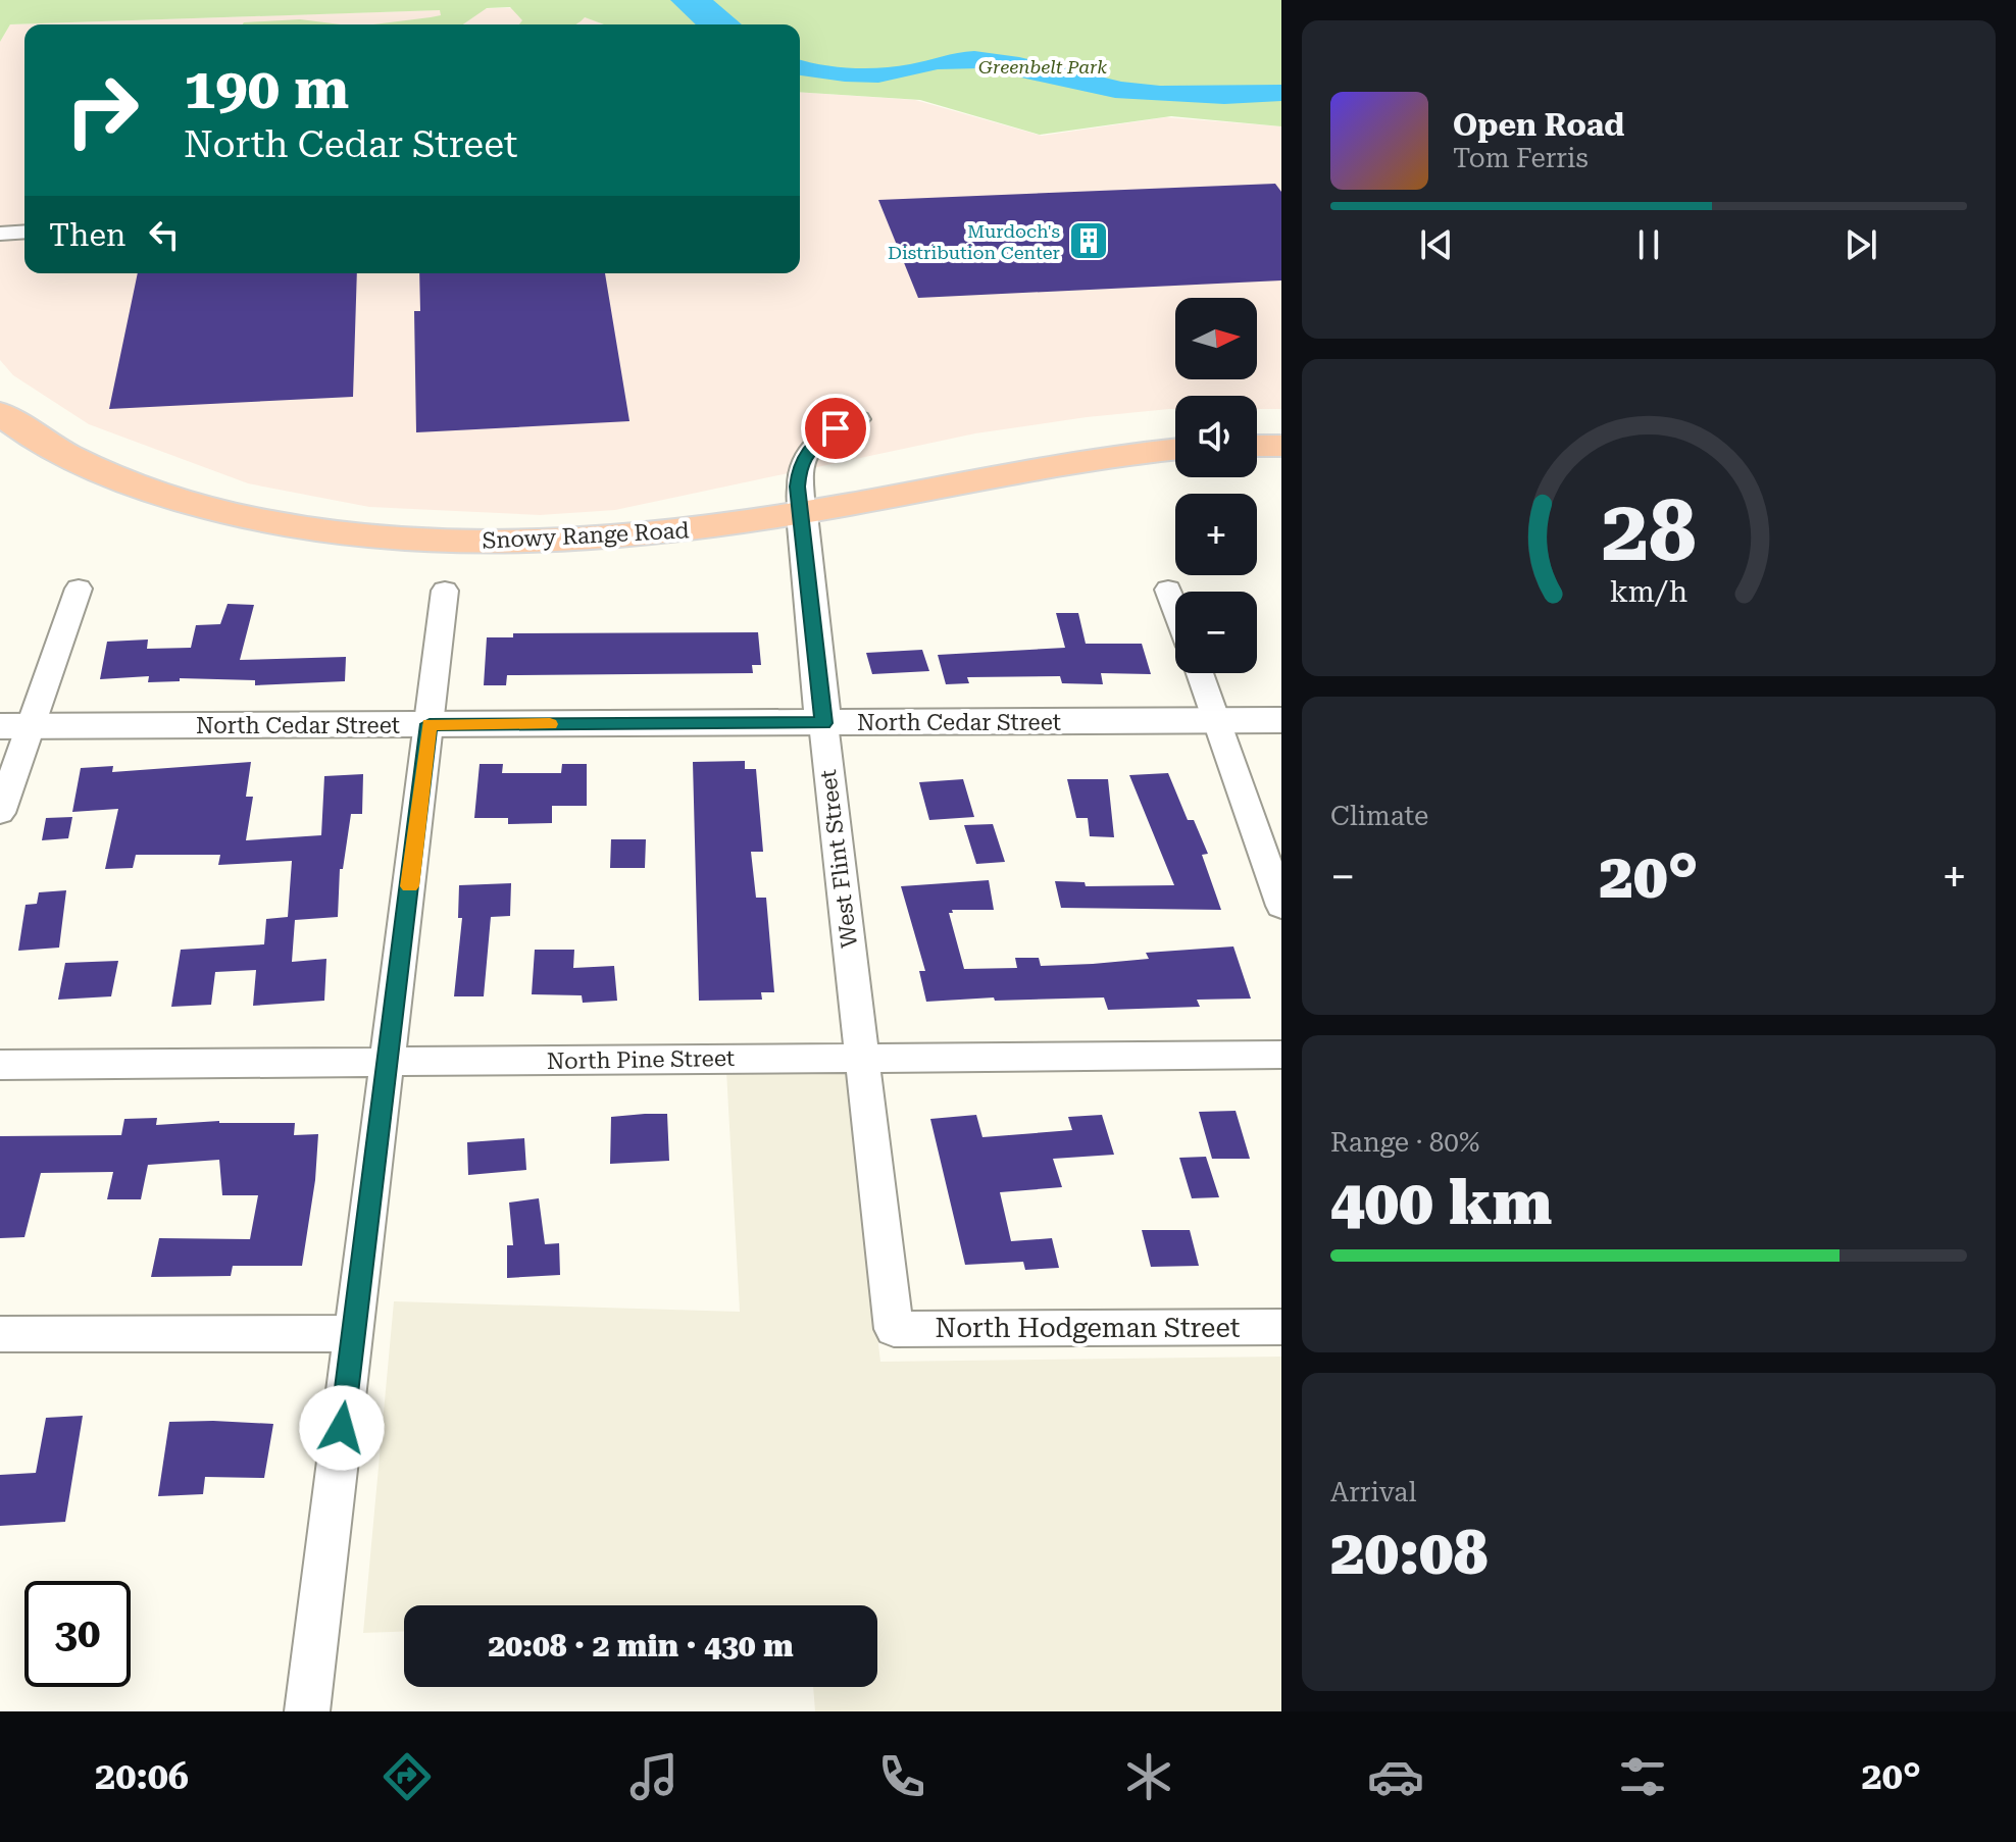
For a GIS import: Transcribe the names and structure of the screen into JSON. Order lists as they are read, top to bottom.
{
  "streets": {
    "main road": ["Snowy Range Road"],
    "street": [
      "North Cedar Street",
      "West Flint Street",
      "North Pine Street",
      "North Hodgeman Street"
    ]
  },
  "crossings": [
    ["Snowy Range Road", "West Flint Street"],
    ["North Cedar Street", "West Flint Street"],
    ["West Flint Street", "North Pine Street"],
    ["West Flint Street", "North Hodgeman Street"]
  ],
  "parks": ["Greenbelt Park"],
  "places": {
    "building": ["Murdoch's Distribution Center"]
  },
  "north": "right",
  "page": {
    "turn": ["190 m", "North Cedar Street"],
    "song": ["Open Road", "Tom Ferris"],
    "then": "Then",
    "map_buttons": ["+", "−"],
    "tile": [
      "Climate",
      ["Range · 80%", "400 km"],
      ["Arrival", "20:08"]
    ],
    "heat": ["−", "20°", "+"],
    "limit": "30",
    "trip": "20:08 · 2 min · 430 m",
    "tabs": ["20:06", "20°"],
    "gauge": ["28", "km/h"]
  }
}
